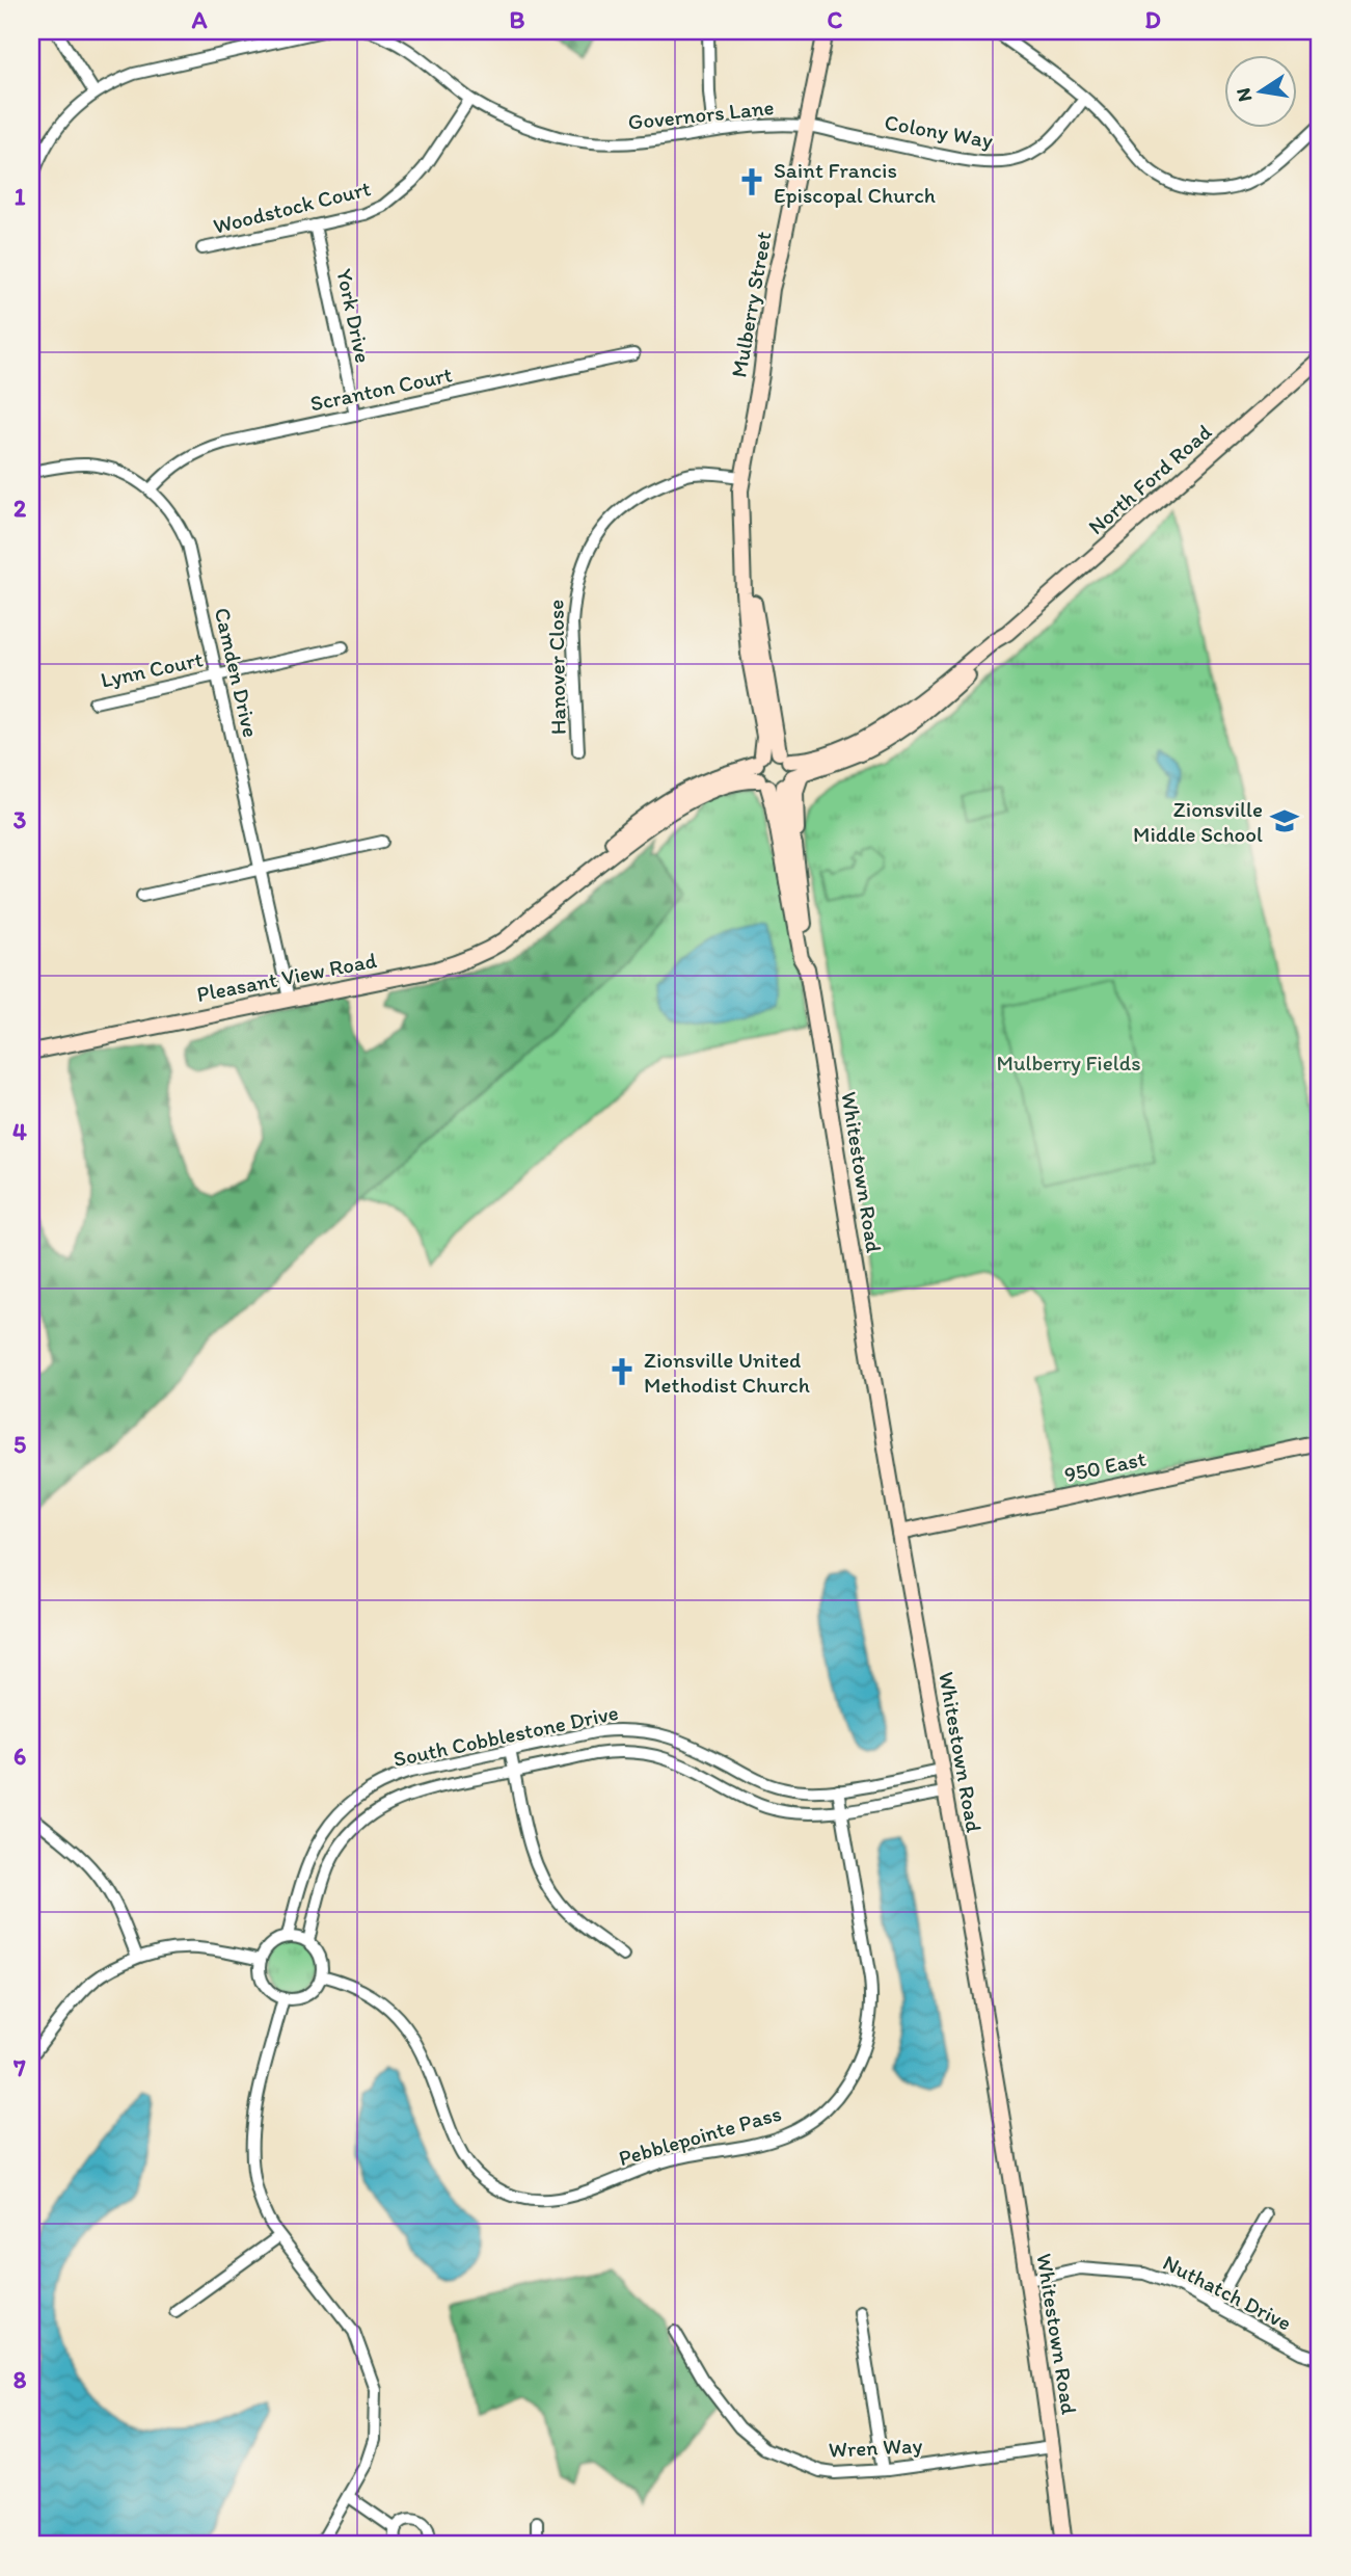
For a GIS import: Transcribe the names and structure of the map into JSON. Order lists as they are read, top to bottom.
{
  "streets": {
    "street": [
      "Governors Lane",
      "Colony Way",
      "Woodstock Court",
      "Mulberry Street",
      "York Drive",
      "Scranton Court",
      "North Ford Road",
      "Hanover Close",
      "Lynn Court",
      "Camden Drive",
      "Pleasant View Road",
      "Whitestown Road",
      "950 East",
      "South Cobblestone Drive",
      "Pebblepointe Pass",
      "Nuthatch Drive",
      "Wren Way"
    ]
  },
  "crossings": [
    ["Governors Lane", "Colony Way"],
    ["Governors Lane", "Woodstock Court"],
    ["Governors Lane", "Mulberry Street"],
    ["Colony Way", "Mulberry Street"],
    ["Woodstock Court", "York Drive"],
    ["Mulberry Street", "North Ford Road"],
    ["Mulberry Street", "Hanover Close"],
    ["Mulberry Street", "Pleasant View Road"],
    ["Mulberry Street", "Whitestown Road"],
    ["York Drive", "Scranton Court"],
    ["Scranton Court", "Camden Drive"],
    ["North Ford Road", "Pleasant View Road"],
    ["North Ford Road", "Whitestown Road"],
    ["Lynn Court", "Camden Drive"],
    ["Camden Drive", "Pleasant View Road"],
    ["Pleasant View Road", "Whitestown Road"],
    ["Whitestown Road", "950 East"],
    ["Whitestown Road", "South Cobblestone Drive"],
    ["Whitestown Road", "Nuthatch Drive"],
    ["Whitestown Road", "Wren Way"],
    ["South Cobblestone Drive", "Pebblepointe Pass"]
  ],
  "parks": ["Mulberry Fields"],
  "places": {
    "church": ["Saint Francis Episcopal Church", "Zionsville United Methodist Church"],
    "school or university": ["Zionsville Middle School"]
  },
  "north": "left",
  "grid": {
    "columns": [
      "A",
      "B",
      "C",
      "D"
    ],
    "rows": [
      "1",
      "2",
      "3",
      "4",
      "5",
      "6",
      "7",
      "8"
    ]
  }
}
